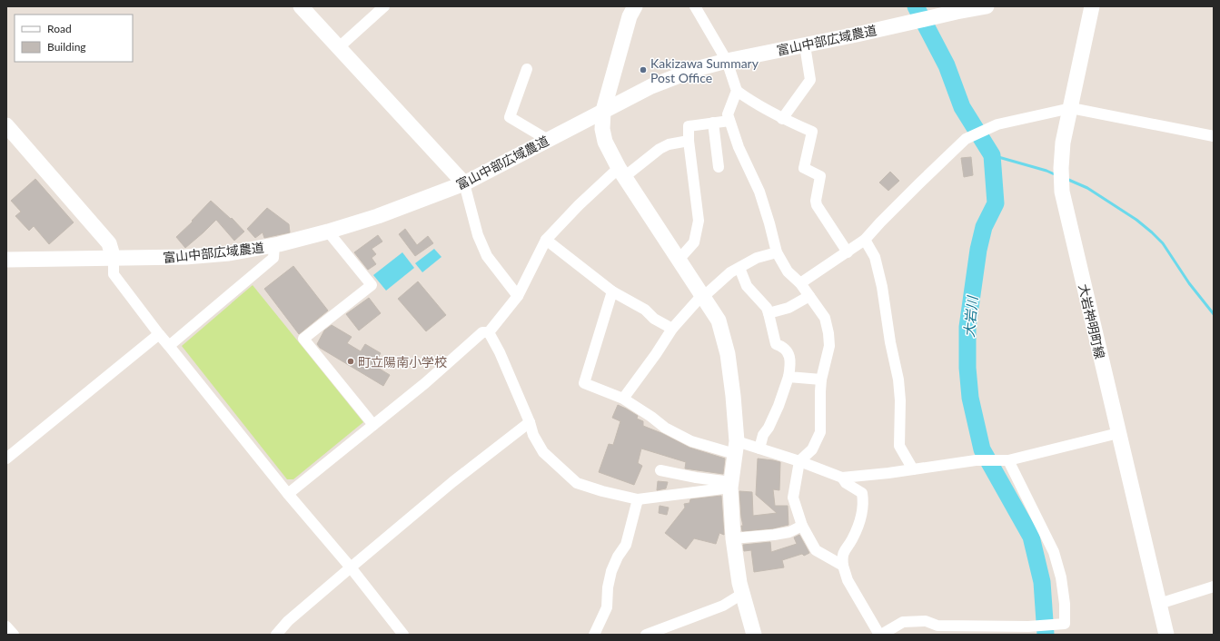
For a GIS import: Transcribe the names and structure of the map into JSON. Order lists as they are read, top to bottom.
{
  "streets": {
    "street": ["富山中部広域農道", "大岩神明町線"]
  },
  "water": ["大岩川"],
  "places": ["Kakizawa Summary Post Office", "町立陽南小学校"],
  "legend": ["Road", "Building"]
}
